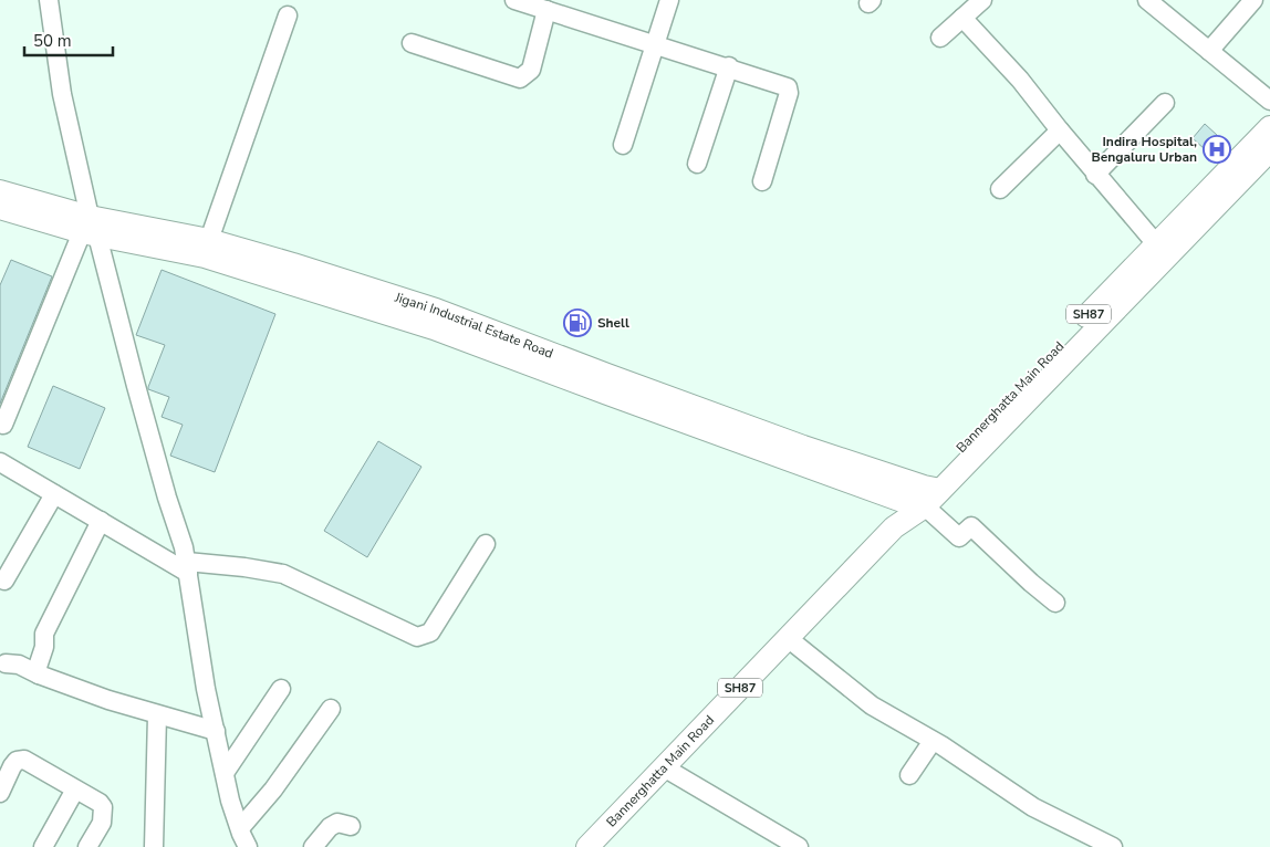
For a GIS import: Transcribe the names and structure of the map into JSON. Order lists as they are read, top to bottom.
{
  "streets": {
    "main road": ["SH87", "Jigani Industrial Estate Road", "Bannerghatta Main Road"]
  },
  "crossings": [
    ["Jigani Industrial Estate Road", "Bannerghatta Main Road"]
  ],
  "places": {
    "hospital": ["Indira Hospital, Bengaluru Urban"],
    "fuel station": ["Shell"]
  },
  "scale_bar": "50 m"
}
